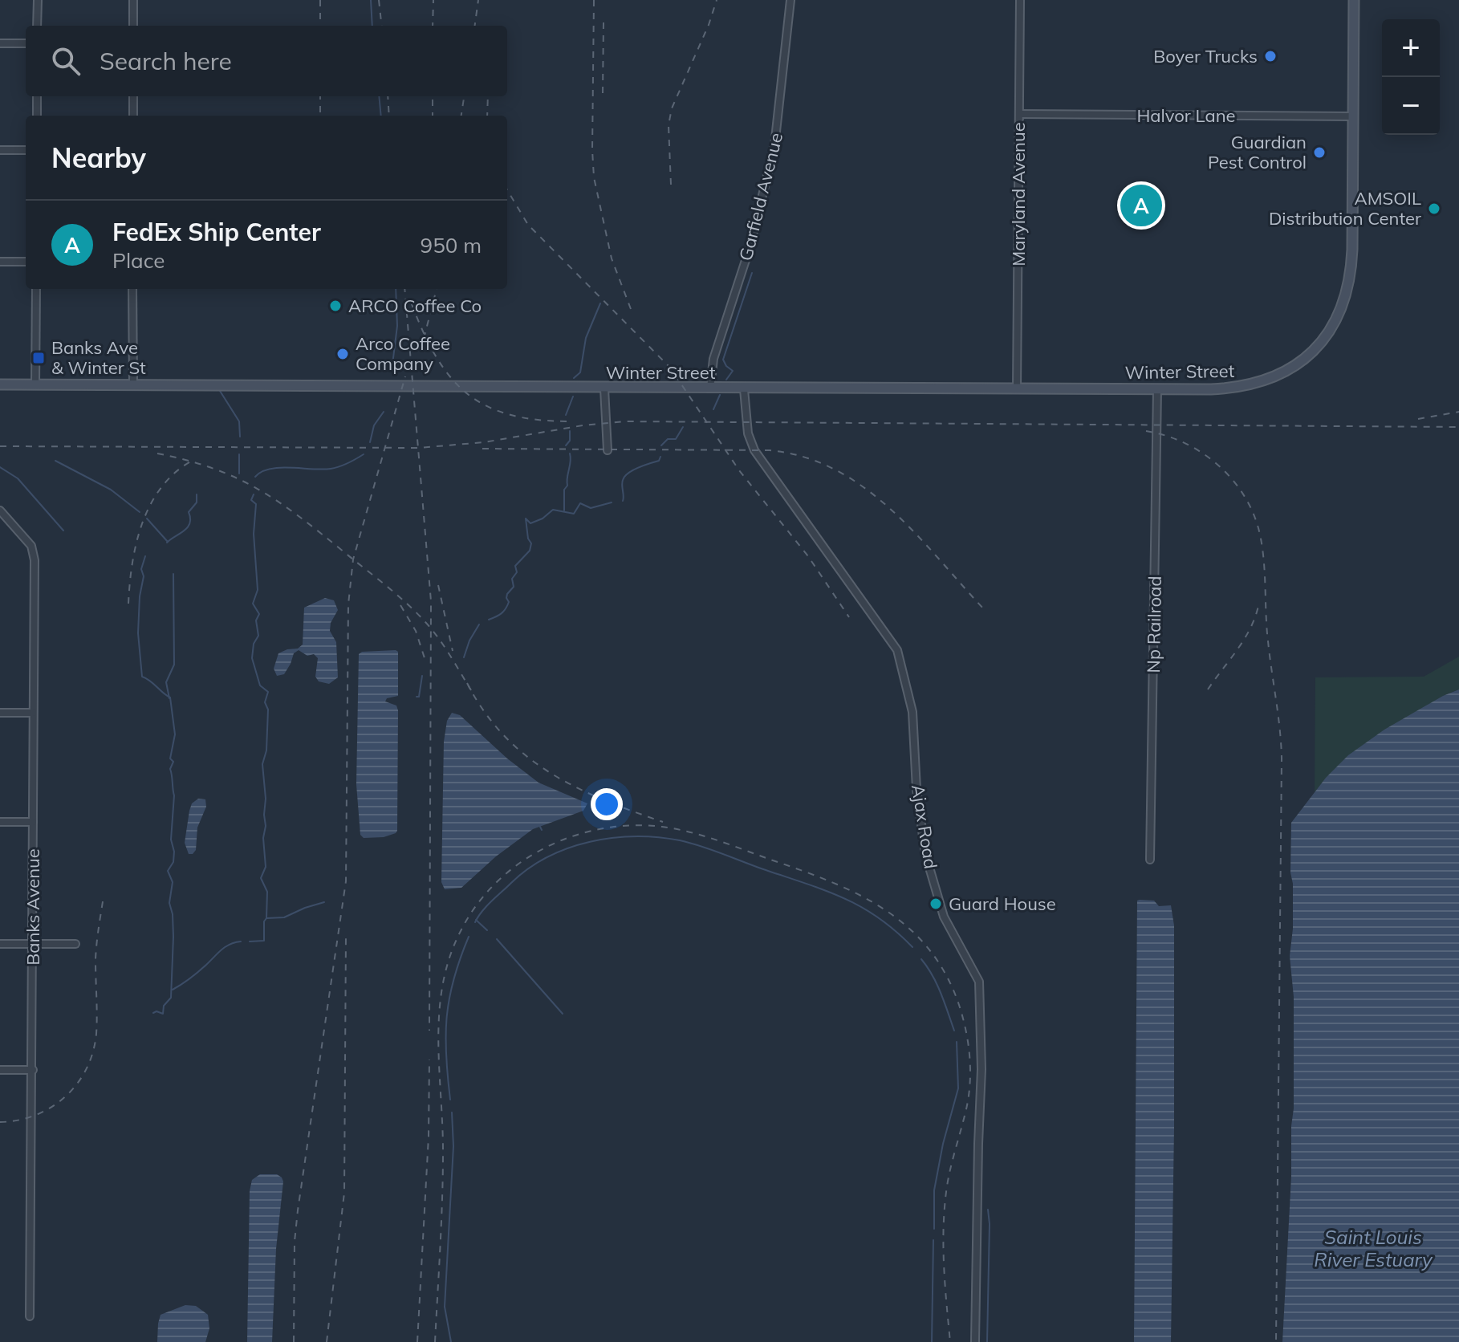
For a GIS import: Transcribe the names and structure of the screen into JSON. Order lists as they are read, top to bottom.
{
  "streets": {
    "street": [
      "Halvor Lane",
      "Maryland Avenue",
      "Garfield Avenue",
      "Winter Street",
      "Np Railroad",
      "Ajax Road",
      "Banks Avenue"
    ]
  },
  "crossings": [
    ["Halvor Lane", "Maryland Avenue"],
    ["Halvor Lane", "Winter Street"],
    ["Maryland Avenue", "Winter Street"],
    ["Garfield Avenue", "Winter Street"],
    ["Winter Street", "Np Railroad"],
    ["Winter Street", "Ajax Road"]
  ],
  "water": ["Saint Louis River Estuary"],
  "places": {
    "other": [
      "Boyer Trucks",
      "Guardian Pest Control",
      "AMSOIL Distribution Center",
      "ARCO Coffee Co",
      "Arco Coffee Company",
      "Guard House"
    ],
    "transit": ["Banks Ave & Winter St"]
  },
  "page": {
    "map_buttons": ["+", "−"],
    "search": "Search here",
    "heading": "Nearby",
    "pins": "A",
    "list": [
      {
        "mark": "A",
        "name": "FedEx Ship Center",
        "note": "Place",
        "value": "950 m"
      }
    ]
  }
}
